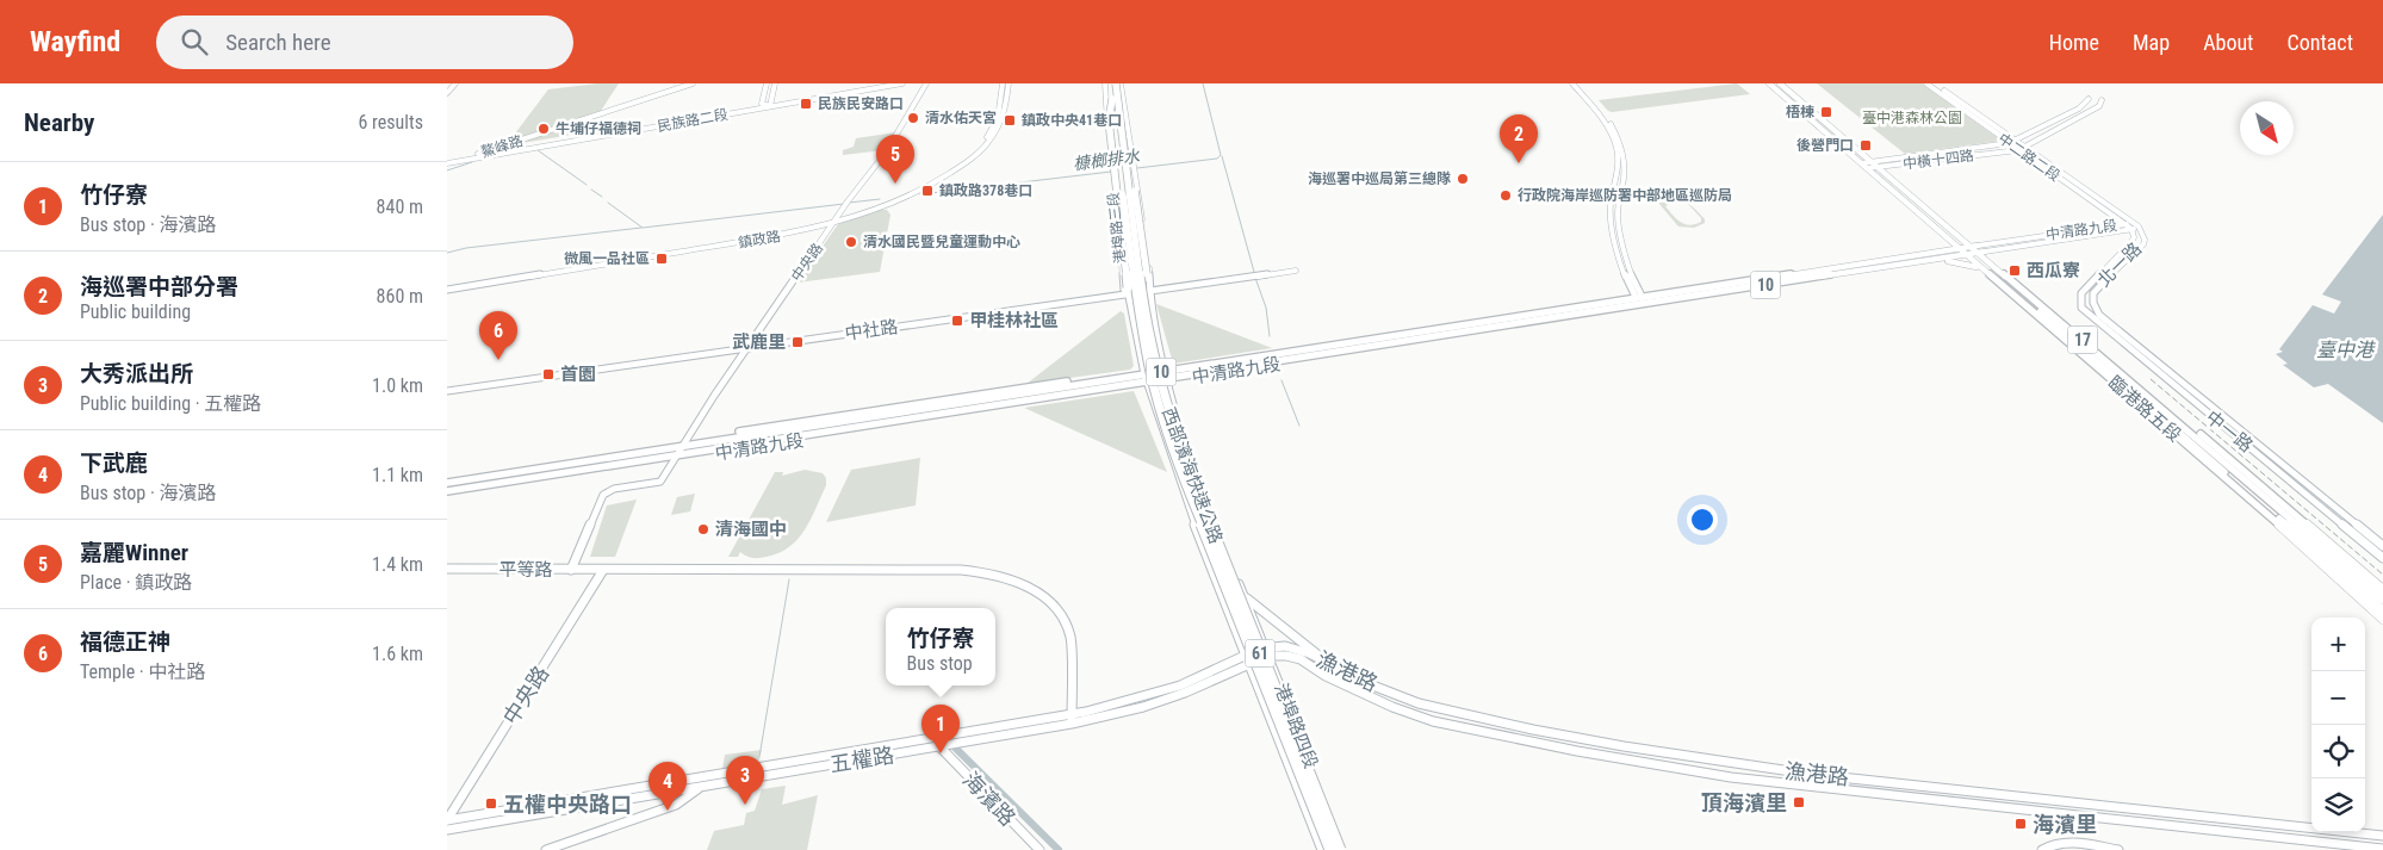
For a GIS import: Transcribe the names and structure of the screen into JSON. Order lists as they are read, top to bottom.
{
  "streets": {
    "highway": ["西部濱海快速公路", "61"],
    "main road": [
      "中清路九段",
      "10",
      "17",
      "臨港路五段"
    ],
    "street": [
      "民族路二段",
      "鰲峰路",
      "中二路二段",
      "中橫十四路",
      "港埠路三段",
      "鎮政路",
      "中央路",
      "北一路",
      "中社路",
      "中一路",
      "平等路",
      "漁港路",
      "港埠路四段",
      "五權路",
      "海濱路"
    ]
  },
  "crossings": [
    ["民族路二段", "鰲峰路"],
    ["中二路二段", "中橫十四路"],
    ["中二路二段", "中清路九段"],
    ["中二路二段", "北一路"],
    ["中橫十四路", "臨港路五段"],
    ["港埠路三段", "中清路九段"],
    ["港埠路三段", "中社路"],
    ["港埠路三段", "港埠路四段"],
    ["中清路九段", "中央路"],
    ["中清路九段", "北一路"],
    ["中清路九段", "臨港路五段"],
    ["中清路九段", "港埠路四段"],
    ["鎮政路", "中央路"],
    ["中央路", "中社路"],
    ["中央路", "平等路"],
    ["中央路", "五權路"],
    ["北一路", "中一路"],
    ["平等路", "五權路"],
    ["漁港路", "港埠路四段"],
    ["漁港路", "五權路"],
    ["港埠路四段", "五權路"],
    ["五權路", "海濱路"]
  ],
  "water": ["槺榔排水", "臺中港"],
  "parks": ["臺中港森林公園"],
  "places": {
    "transit": [
      "民族民安路口",
      "梧棟",
      "鎮政中央41巷口",
      "後營門口",
      "鎮政路378巷口",
      "微風一品社區",
      "西瓜寮",
      "甲桂林社區",
      "武鹿里",
      "首園",
      "頂海濱里",
      "五權中央路口",
      "海濱里"
    ],
    "other": [
      "清水佑天宮",
      "牛埔仔福德祠",
      "海巡署中巡局第三總隊",
      "行政院海岸巡防署中部地區巡防局",
      "清水國民暨兒童運動中心",
      "清海國中"
    ]
  },
  "north": "bottom right",
  "page": {
    "header": "Wayfind",
    "search": "Search here",
    "nav": [
      "Home",
      "Map",
      "About",
      "Contact"
    ],
    "heading": ["Nearby", "6 results"],
    "pins": [
      "2",
      "5",
      "6",
      "1",
      "3",
      "4"
    ],
    "list": [
      {
        "mark": "1",
        "name": "竹仔寮",
        "note": "Bus stop · 海濱路",
        "value": "840 m"
      },
      {
        "mark": "2",
        "name": "海巡署中部分署",
        "note": "Public building",
        "value": "860 m"
      },
      {
        "mark": "3",
        "name": "大秀派出所",
        "note": "Public building · 五權路",
        "value": "1.0 km"
      },
      {
        "mark": "4",
        "name": "下武鹿",
        "note": "Bus stop · 海濱路",
        "value": "1.1 km"
      },
      {
        "mark": "5",
        "name": "嘉麗Winner",
        "note": "Place · 鎮政路",
        "value": "1.4 km"
      },
      {
        "mark": "6",
        "name": "福德正神",
        "note": "Temple · 中社路",
        "value": "1.6 km"
      }
    ],
    "popup": ["竹仔寮", "Bus stop"],
    "map_buttons": ["+", "−"]
  }
}
